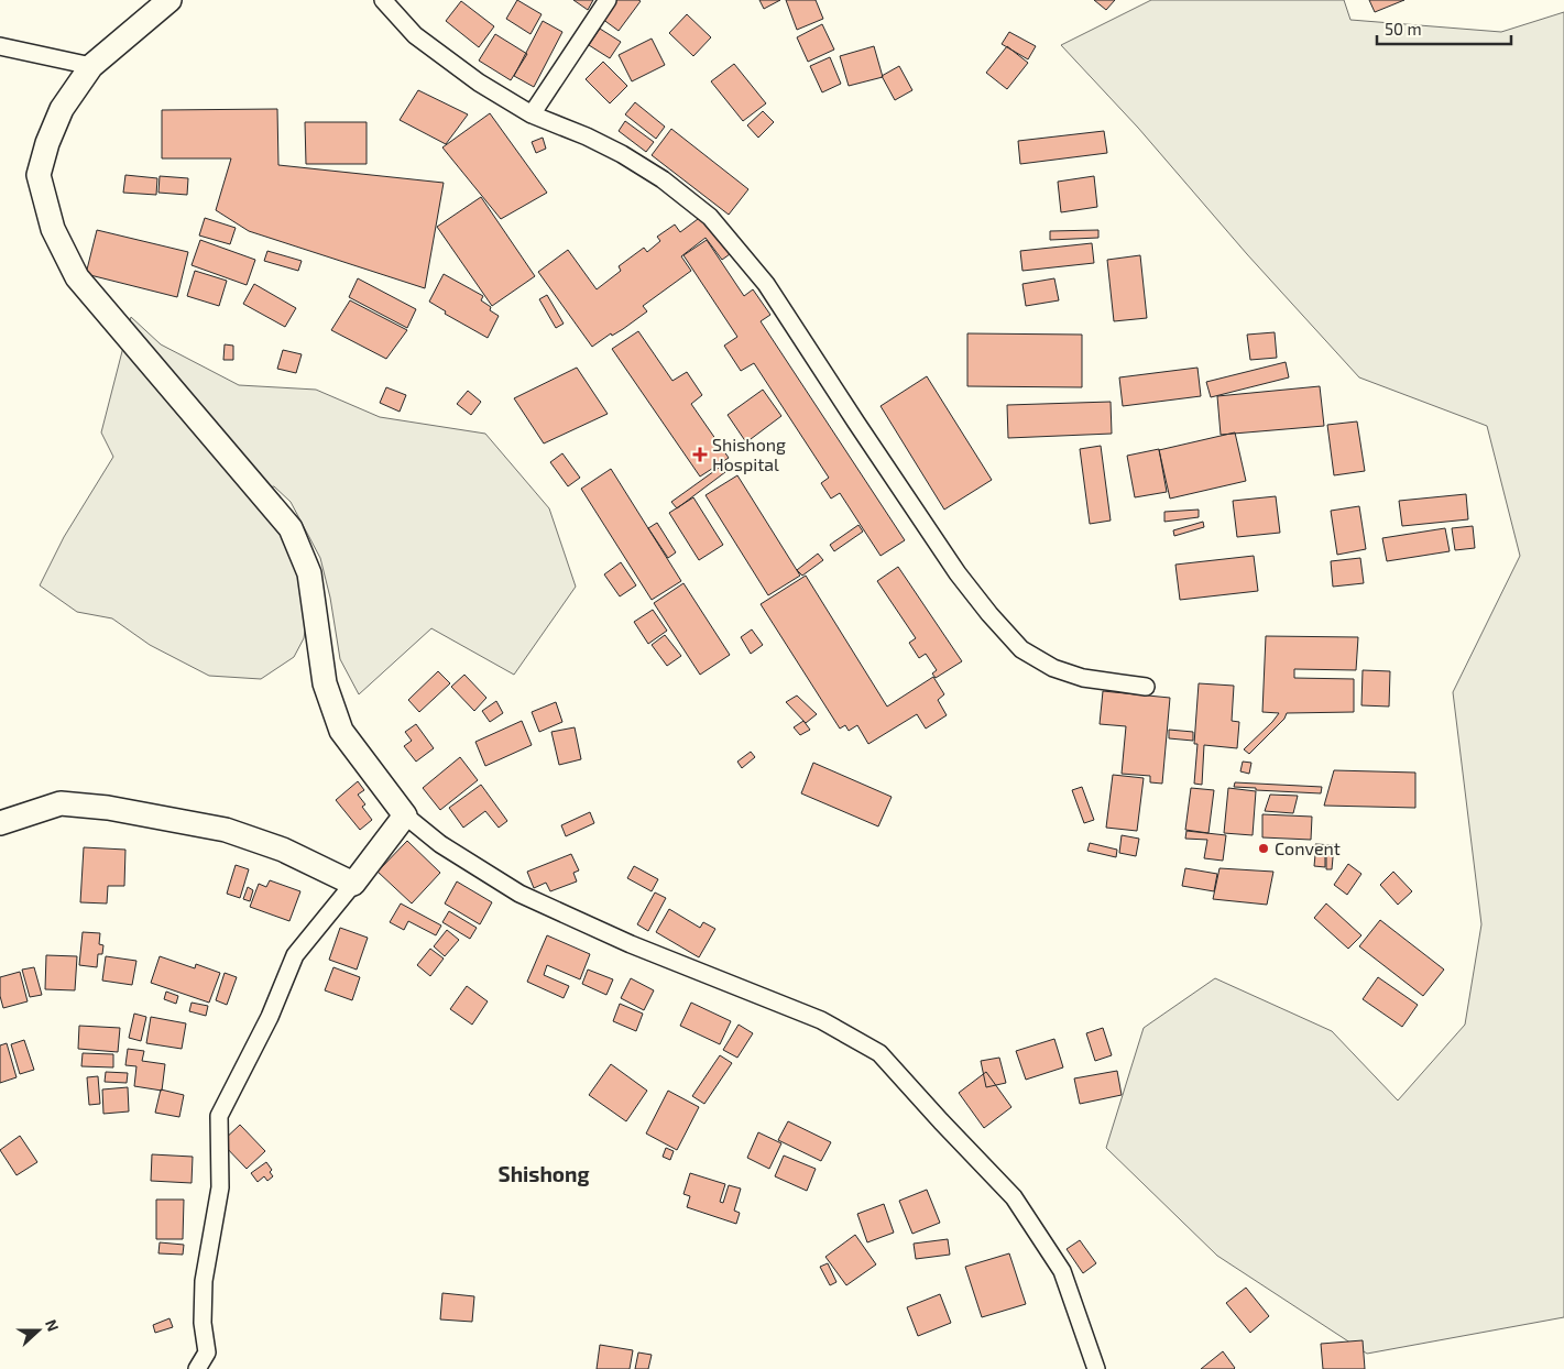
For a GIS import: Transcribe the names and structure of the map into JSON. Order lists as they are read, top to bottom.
{
  "districts": ["Shishong"],
  "places": {
    "health": ["Shishong Hospital"],
    "other": ["Convent"]
  },
  "scale_bar": "50 m",
  "north": "right"
}
